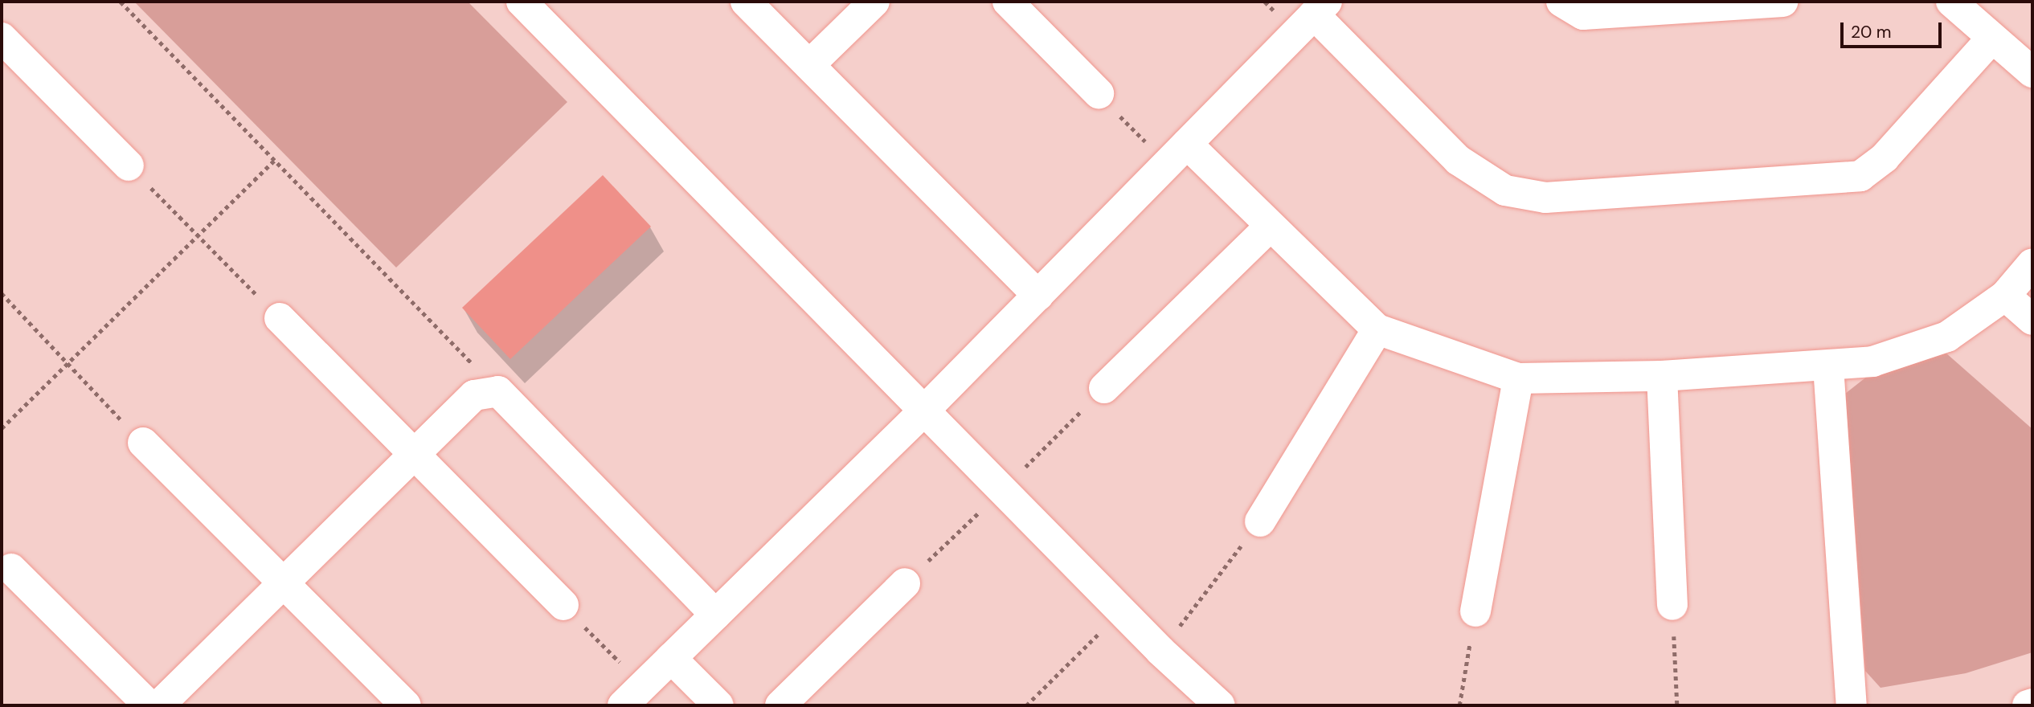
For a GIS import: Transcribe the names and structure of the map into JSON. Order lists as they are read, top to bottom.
{
  "scale_bar": "20 m"
}
